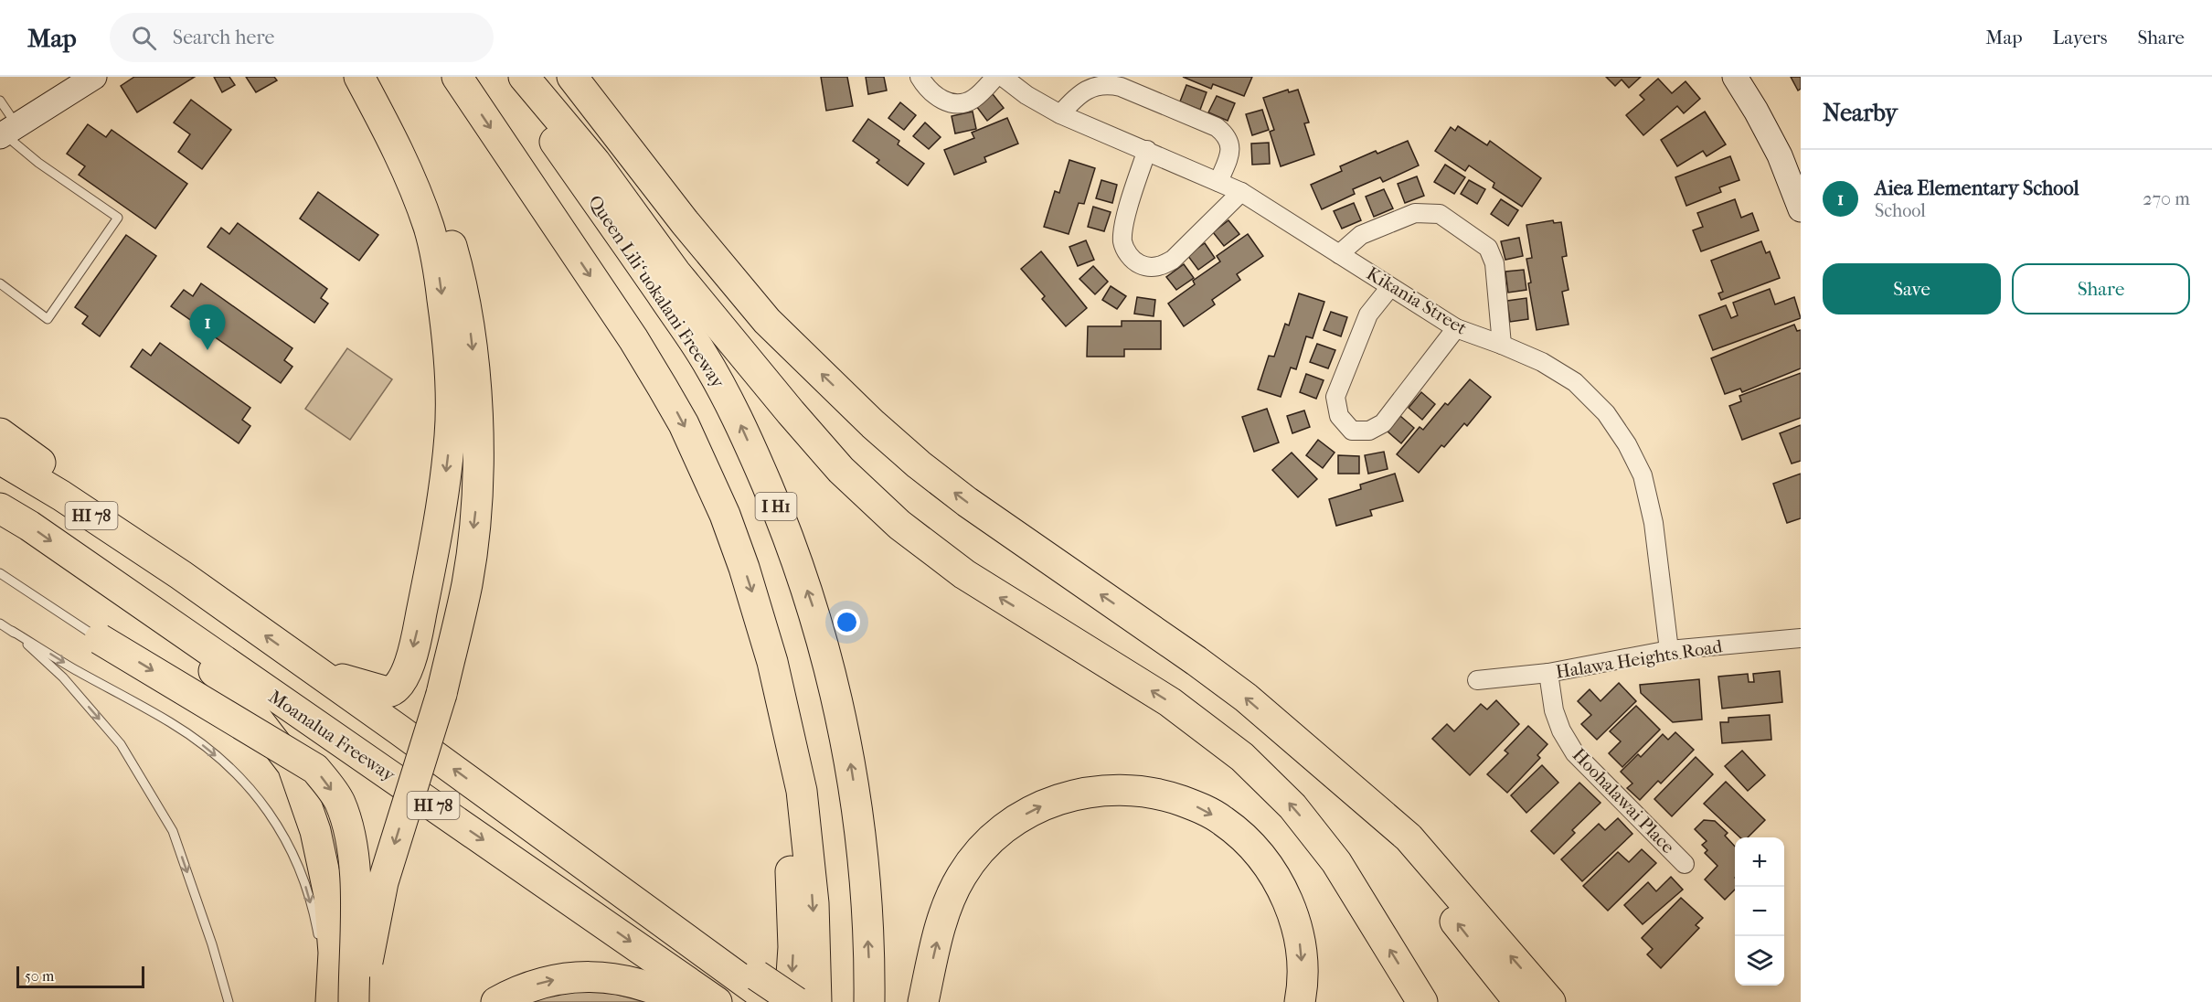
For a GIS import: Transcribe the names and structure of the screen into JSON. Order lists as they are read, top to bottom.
{
  "streets": {
    "highway": [
      "Queen Liliʻuokalani Freeway",
      "I H1",
      "HI 78",
      "Moanalua Freeway"
    ],
    "street": ["Kikania Street", "Halawa Heights Road", "Hoohalawai Place"]
  },
  "crossings": [
    ["Kikania Street", "Halawa Heights Road"],
    ["Halawa Heights Road", "Hoohalawai Place"]
  ],
  "scale_bar": "50 m",
  "page": {
    "header": "Map",
    "search": "Search here",
    "nav": ["Map", "Layers", "Share"],
    "heading": "Nearby",
    "list": [
      {
        "mark": "1",
        "name": "Aiea Elementary School",
        "note": "School",
        "value": "270 m"
      }
    ],
    "buttons": ["Save", "Share"],
    "pins": "1",
    "map_buttons": ["+", "−"],
    "scale": "50 m"
  }
}
